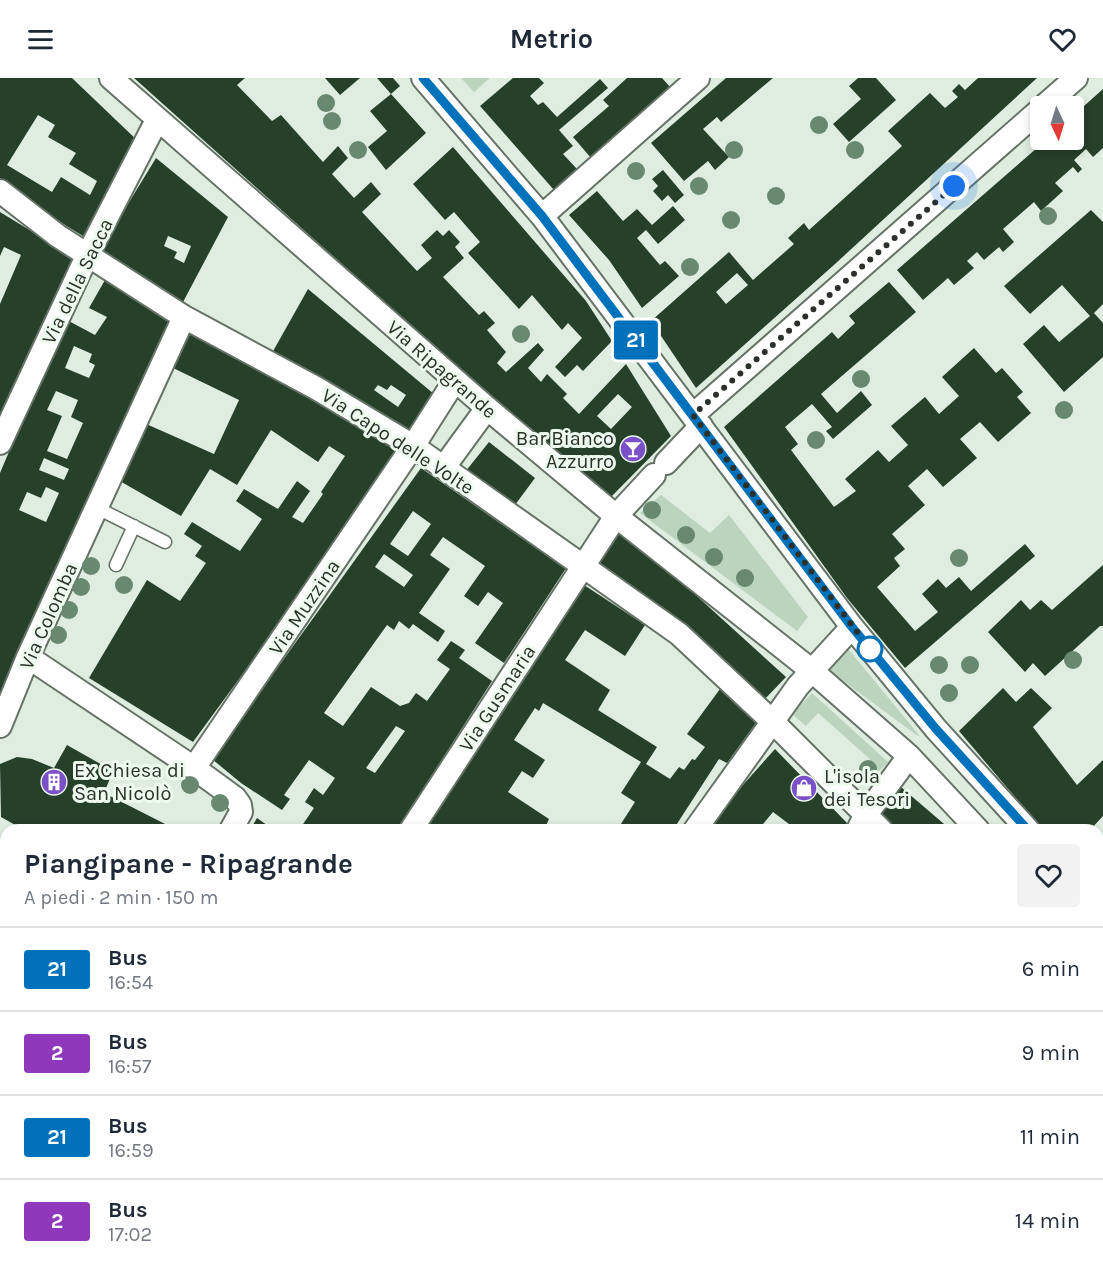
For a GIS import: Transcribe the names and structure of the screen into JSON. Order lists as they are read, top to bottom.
{
  "streets": {
    "street": [
      "Via della Sacca",
      "Via Ripagrande",
      "Via Capo delle Volte",
      "Via Muzzina",
      "Via Colomba",
      "Via Gusmaria"
    ]
  },
  "crossings": [
    ["Via della Sacca", "Via Ripagrande"],
    ["Via della Sacca", "Via Capo delle Volte"],
    ["Via Ripagrande", "Via Muzzina"],
    ["Via Ripagrande", "Via Gusmaria"],
    ["Via Capo delle Volte", "Via Muzzina"],
    ["Via Capo delle Volte", "Via Colomba"],
    ["Via Capo delle Volte", "Via Gusmaria"]
  ],
  "places": {
    "bar": ["Bar Bianco Azzurro"],
    "building": ["Ex Chiesa di San Nicolò"],
    "shop": ["L'isola dei Tesori"]
  },
  "lines": ["bus line 21"],
  "north": "bottom",
  "page": {
    "header": "Metrio",
    "on_map": "21",
    "heading": ["Piangipane - Ripagrande", "A piedi · 2 min · 150 m"],
    "list": [
      {
        "mark": "21",
        "name": "Bus",
        "note": "16:54",
        "value": "6 min"
      },
      {
        "mark": "2",
        "name": "Bus",
        "note": "16:57",
        "value": "9 min"
      },
      {
        "mark": "21",
        "name": "Bus",
        "note": "16:59",
        "value": "11 min"
      },
      {
        "mark": "2",
        "name": "Bus",
        "note": "17:02",
        "value": "14 min"
      }
    ]
  }
}
